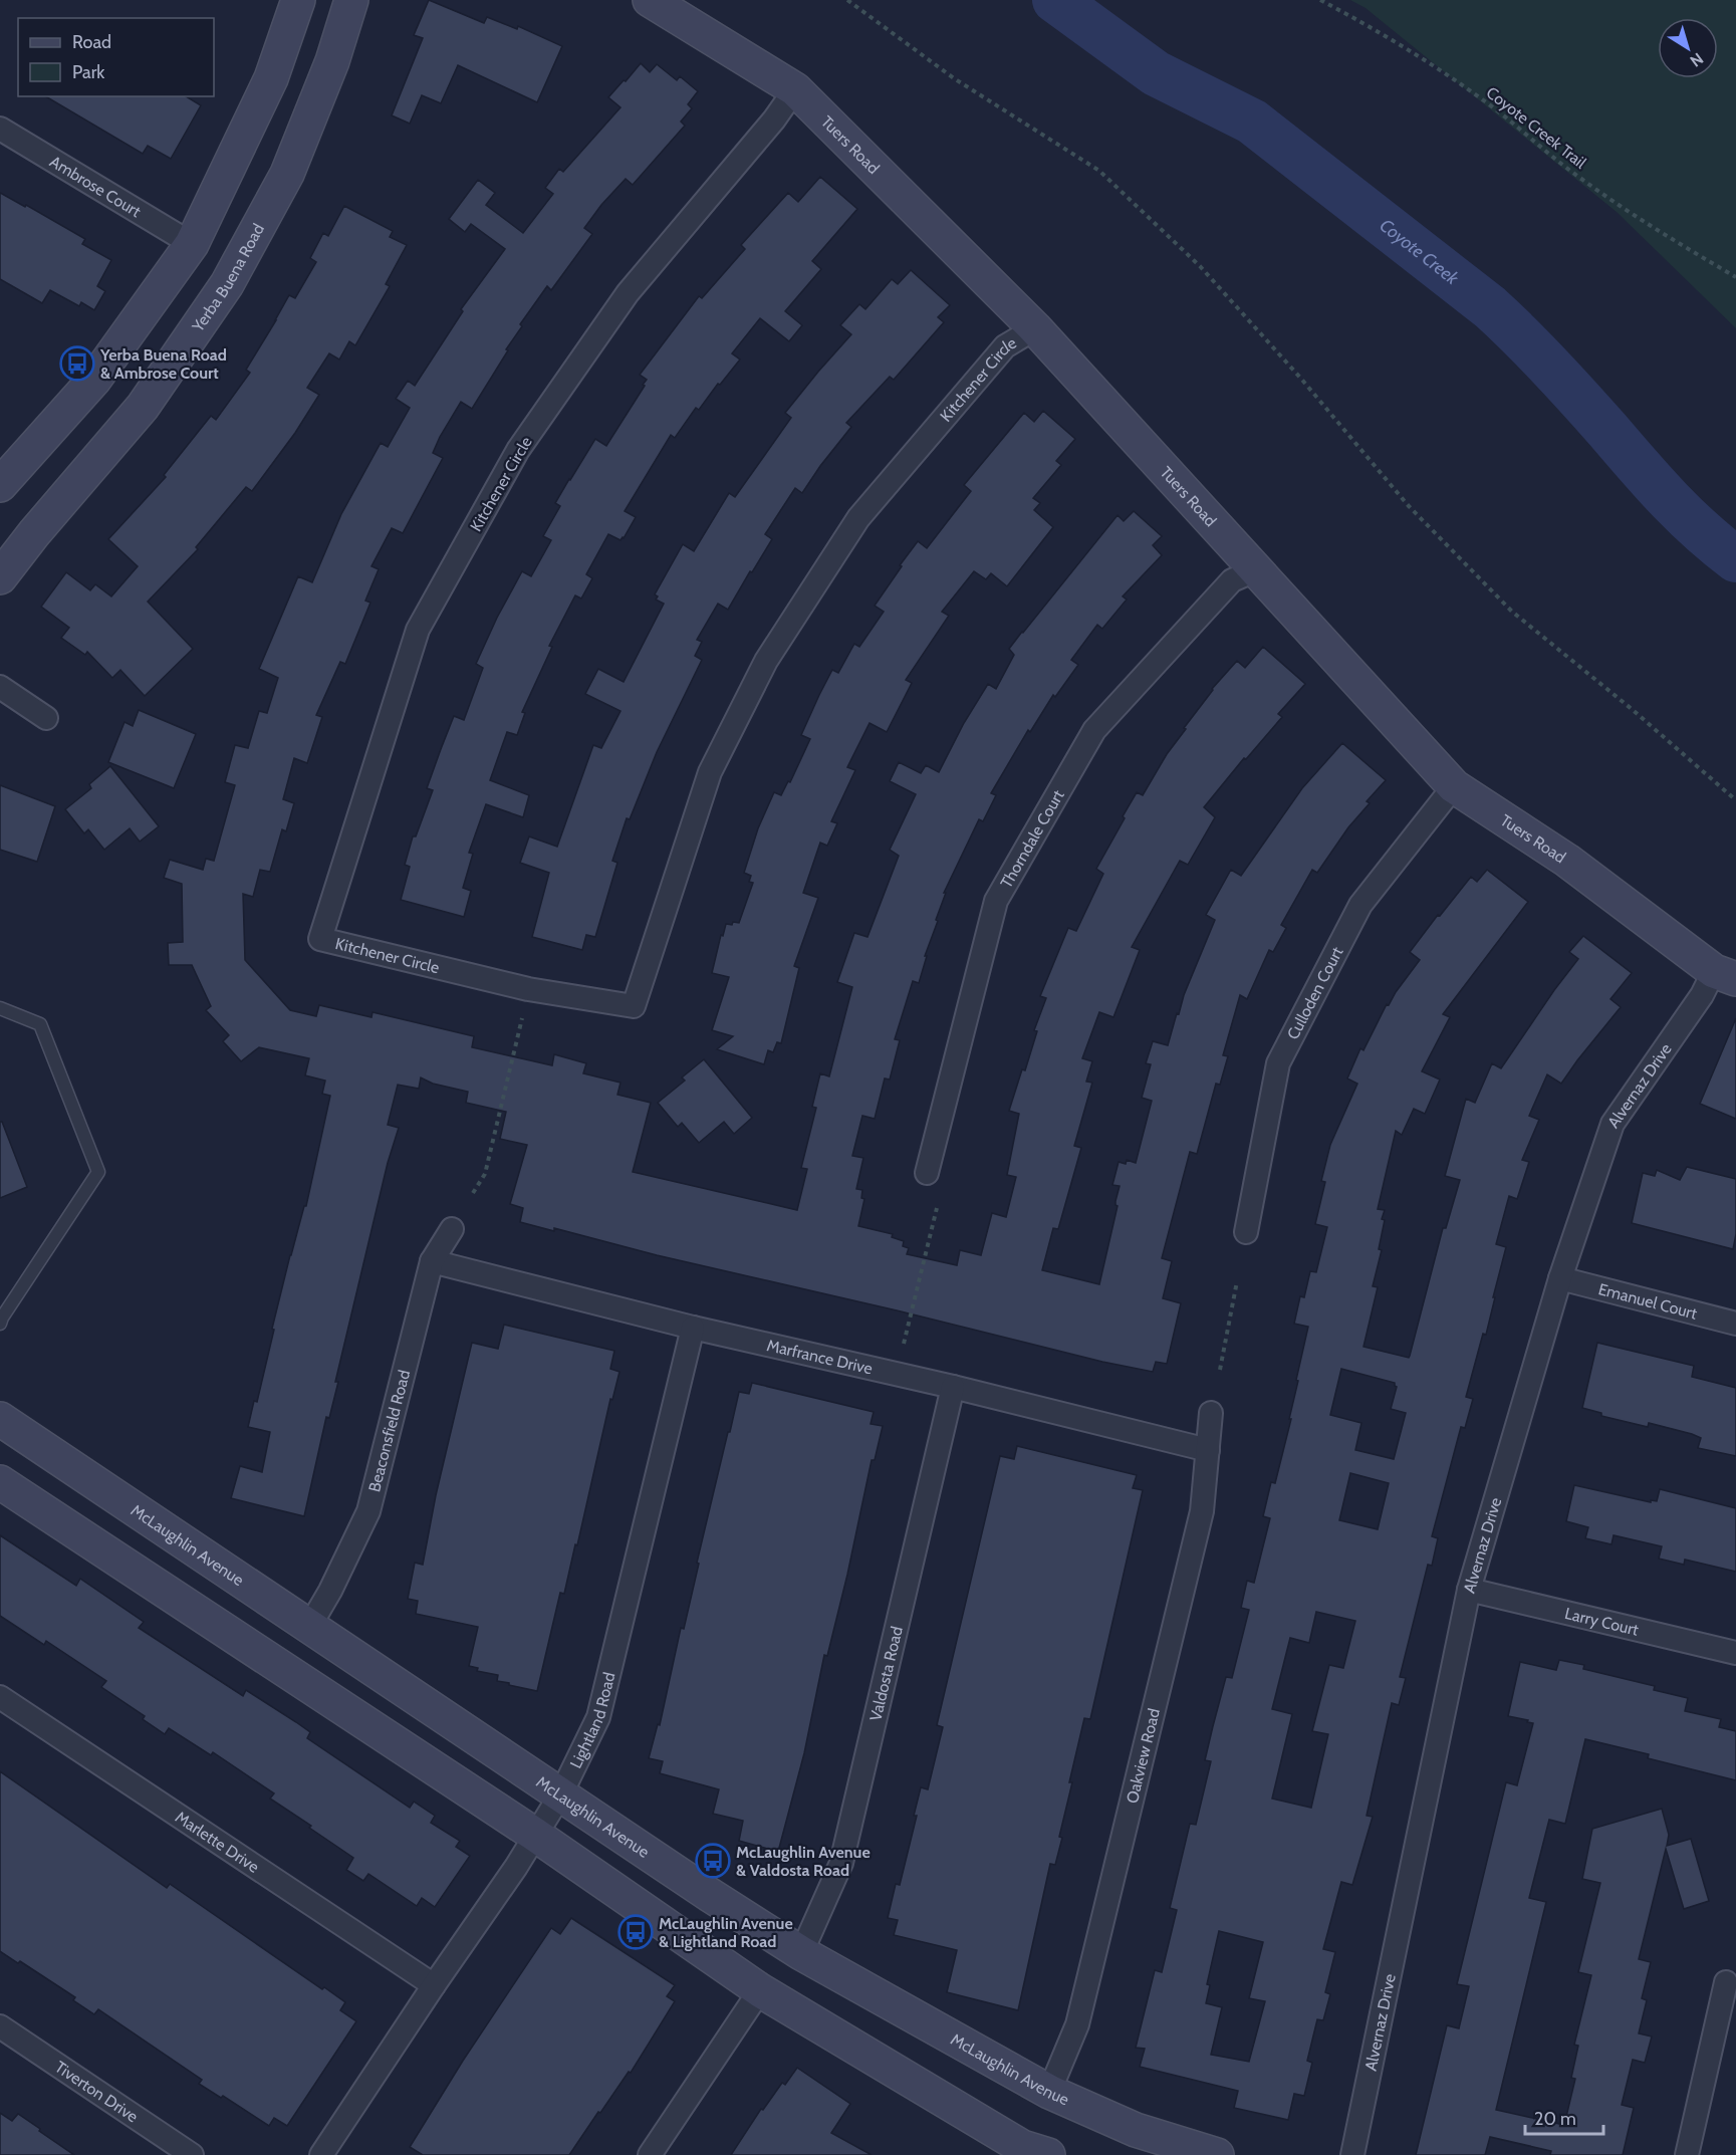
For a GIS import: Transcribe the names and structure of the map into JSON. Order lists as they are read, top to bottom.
{
  "streets": {
    "main road": ["Tuers Road", "Yerba Buena Road", "McLaughlin Avenue"],
    "street": [
      "Ambrose Court",
      "Kitchener Circle",
      "Thorndale Court",
      "Culloden Court",
      "Alvernaz Drive",
      "Emanuel Court",
      "Marfrance Drive",
      "Beaconsfield Road",
      "Larry Court",
      "Valdosta Road",
      "Lightland Road",
      "Oakview Road",
      "Marlette Drive",
      "Tiverton Drive"
    ],
    "path": ["Coyote Creek Trail"]
  },
  "crossings": [
    ["Tuers Road", "Kitchener Circle"],
    ["Tuers Road", "Thorndale Court"],
    ["Tuers Road", "Culloden Court"],
    ["Tuers Road", "Alvernaz Drive"],
    ["Alvernaz Drive", "Emanuel Court"],
    ["Alvernaz Drive", "Larry Court"],
    ["Marfrance Drive", "Beaconsfield Road"],
    ["Marfrance Drive", "Valdosta Road"],
    ["Marfrance Drive", "Lightland Road"],
    ["Marfrance Drive", "Oakview Road"],
    ["Beaconsfield Road", "McLaughlin Avenue"],
    ["McLaughlin Avenue", "Valdosta Road"],
    ["McLaughlin Avenue", "Lightland Road"],
    ["McLaughlin Avenue", "Oakview Road"],
    ["Lightland Road", "Marlette Drive"]
  ],
  "water": ["Coyote Creek"],
  "places": {
    "bus stop": ["Yerba Buena Road & Ambrose Court", "McLaughlin Avenue & Valdosta Road", "McLaughlin Avenue & Lightland Road"]
  },
  "legend": ["Road", "Park"],
  "scale_bar": "20 m",
  "north": "bottom right"
}
